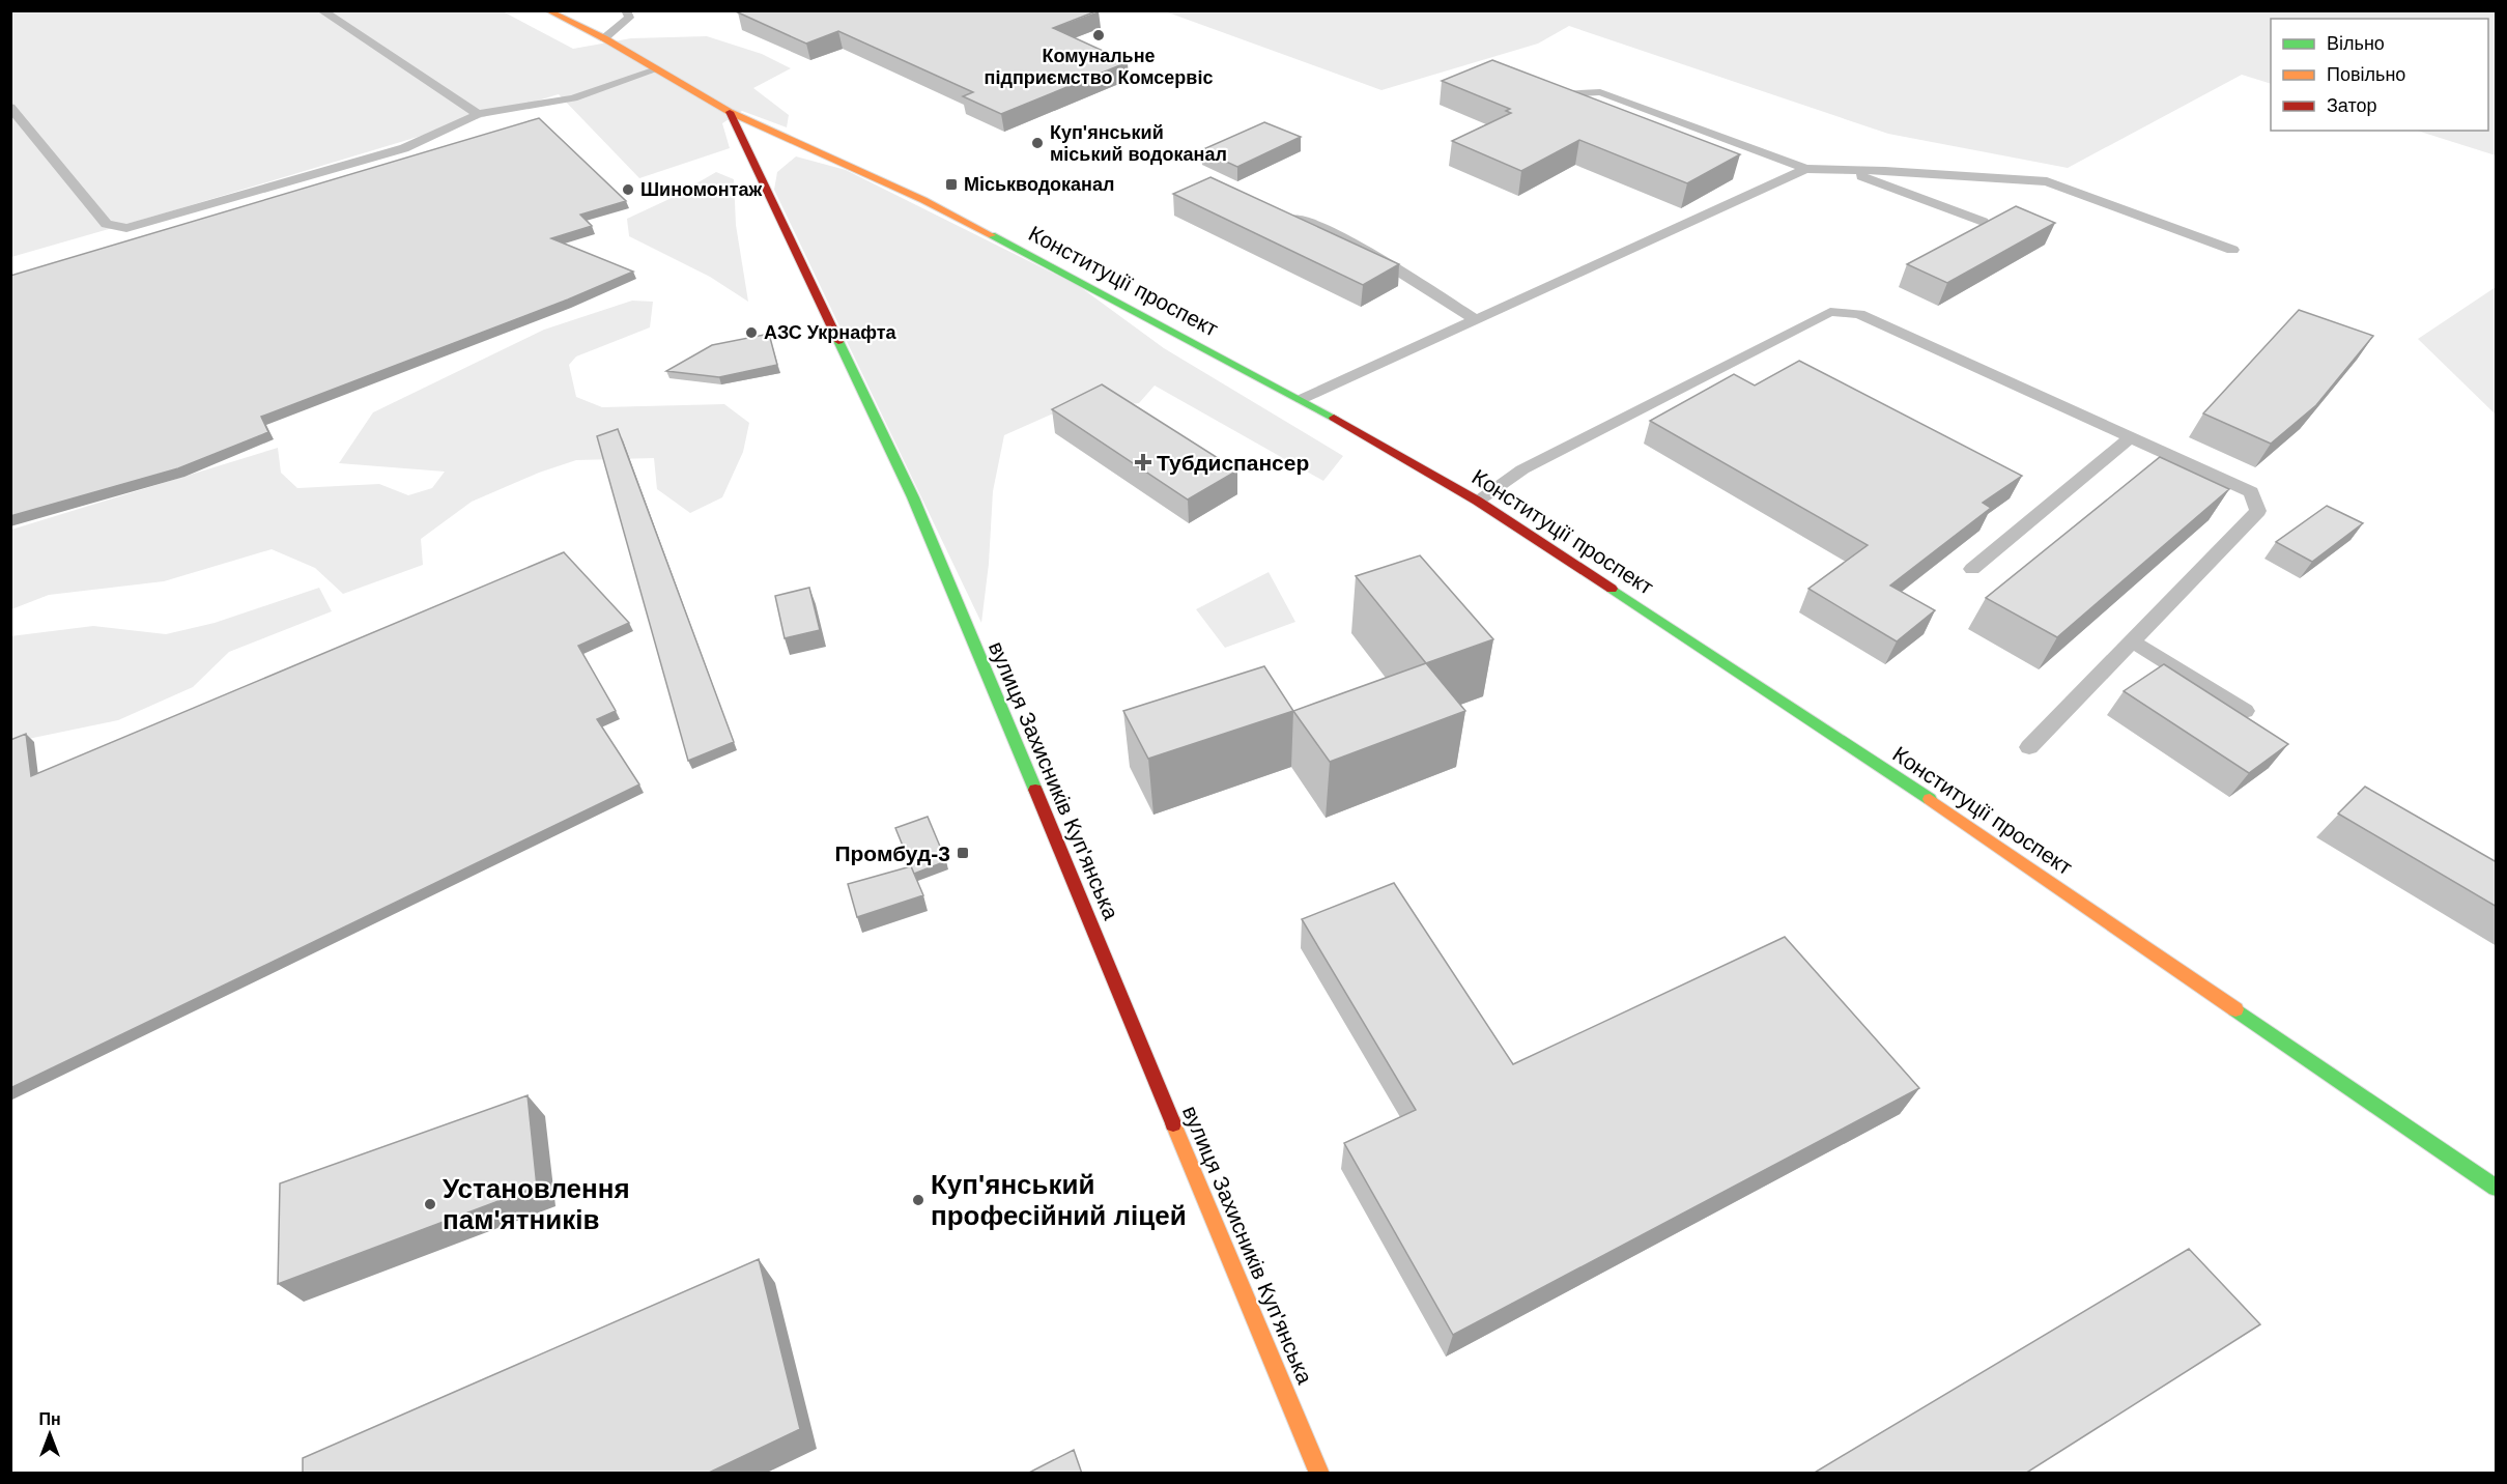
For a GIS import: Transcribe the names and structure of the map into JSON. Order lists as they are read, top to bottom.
{
  "streets": {
    "main road": ["Конституції проспект", "вулиця Захисників Куп'янська"]
  },
  "crossings": [
    ["Конституції проспект", "вулиця Захисників Куп'янська"]
  ],
  "places": {
    "other": [
      "Комунальне пiдприємство Комсервiс",
      "Куп'янський міський водоканал",
      "Шиномонтаж",
      "АЗС Укрнафта",
      "Куп'янський професійний ліцей",
      "Установлення пам'ятників"
    ],
    "transit": ["Міськводоканал", "Промбуд-3"],
    "health": ["Тубдиспансер"]
  },
  "legend": ["Вільно", "Повільно", "Затор"],
  "north": "top"
}
